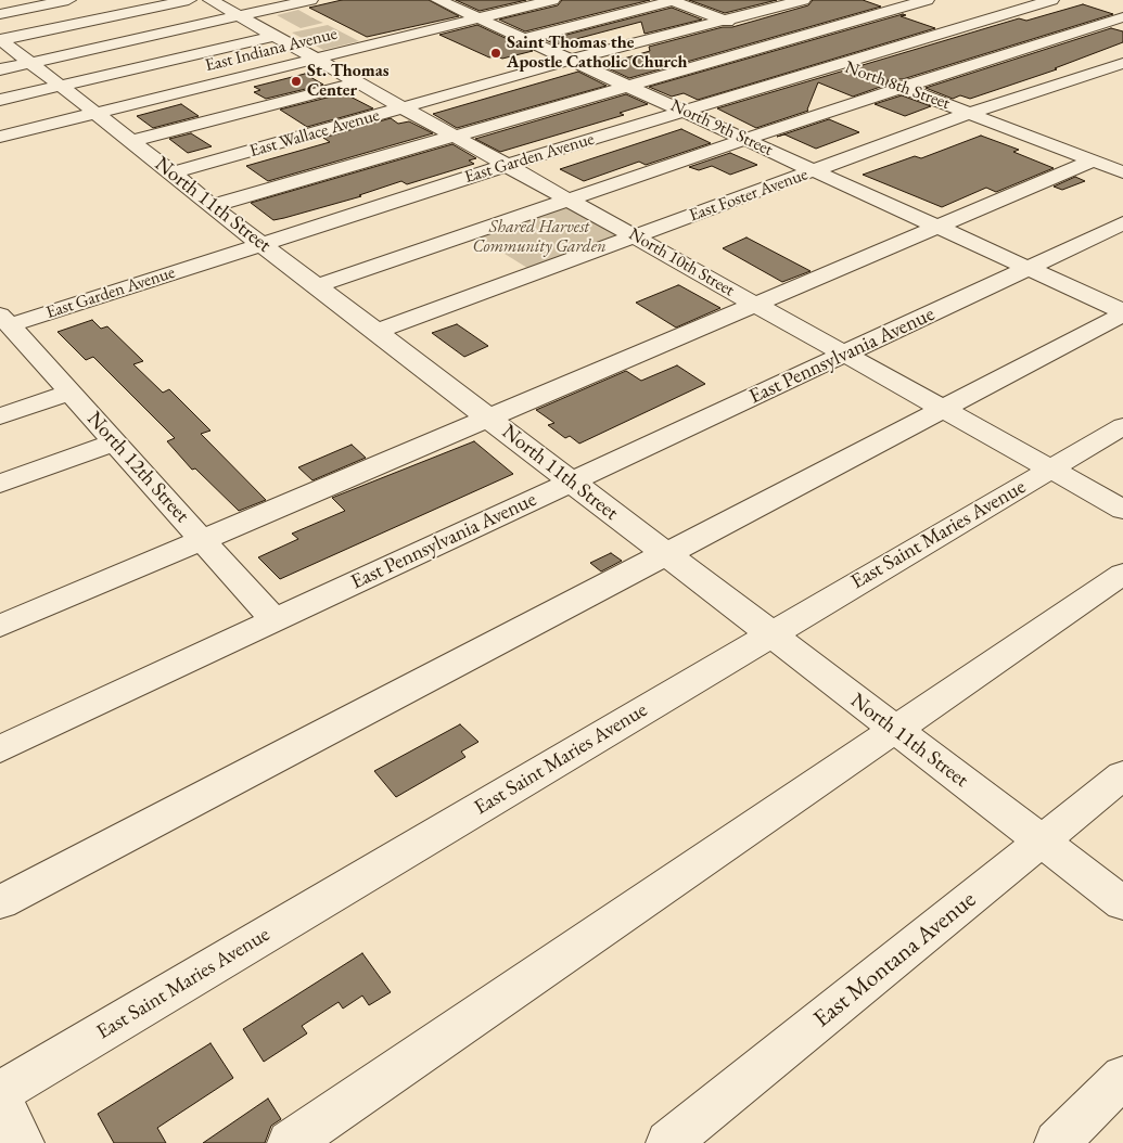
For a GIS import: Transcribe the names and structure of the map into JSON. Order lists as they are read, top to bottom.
{
  "streets": {
    "street": [
      "East Indiana Avenue",
      "North 8th Street",
      "North 9th Street",
      "East Wallace Avenue",
      "East Garden Avenue",
      "East Foster Avenue",
      "North 11th Street",
      "North 10th Street",
      "East Pennsylvania Avenue",
      "North 12th Street",
      "East Saint Maries Avenue",
      "East Montana Avenue"
    ]
  },
  "crossings": [
    ["East Indiana Avenue", "North 9th Street"],
    ["East Indiana Avenue", "North 11th Street"],
    ["East Indiana Avenue", "North 10th Street"],
    ["North 8th Street", "East Wallace Avenue"],
    ["North 8th Street", "East Garden Avenue"],
    ["North 8th Street", "East Foster Avenue"],
    ["North 9th Street", "East Wallace Avenue"],
    ["North 9th Street", "East Garden Avenue"],
    ["North 9th Street", "East Foster Avenue"],
    ["North 9th Street", "East Pennsylvania Avenue"],
    ["East Wallace Avenue", "North 11th Street"],
    ["East Wallace Avenue", "North 10th Street"],
    ["East Garden Avenue", "North 11th Street"],
    ["East Garden Avenue", "North 10th Street"],
    ["East Garden Avenue", "North 12th Street"],
    ["East Foster Avenue", "North 11th Street"],
    ["East Foster Avenue", "North 10th Street"],
    ["North 11th Street", "East Pennsylvania Avenue"],
    ["North 11th Street", "East Saint Maries Avenue"],
    ["North 11th Street", "East Montana Avenue"],
    ["North 10th Street", "East Pennsylvania Avenue"],
    ["North 10th Street", "East Saint Maries Avenue"],
    ["East Pennsylvania Avenue", "North 12th Street"]
  ],
  "parks": ["Shared Harvest Community Garden"],
  "places": ["Saint Thomas the Apostle Catholic Church", "St. Thomas Center"]
}
